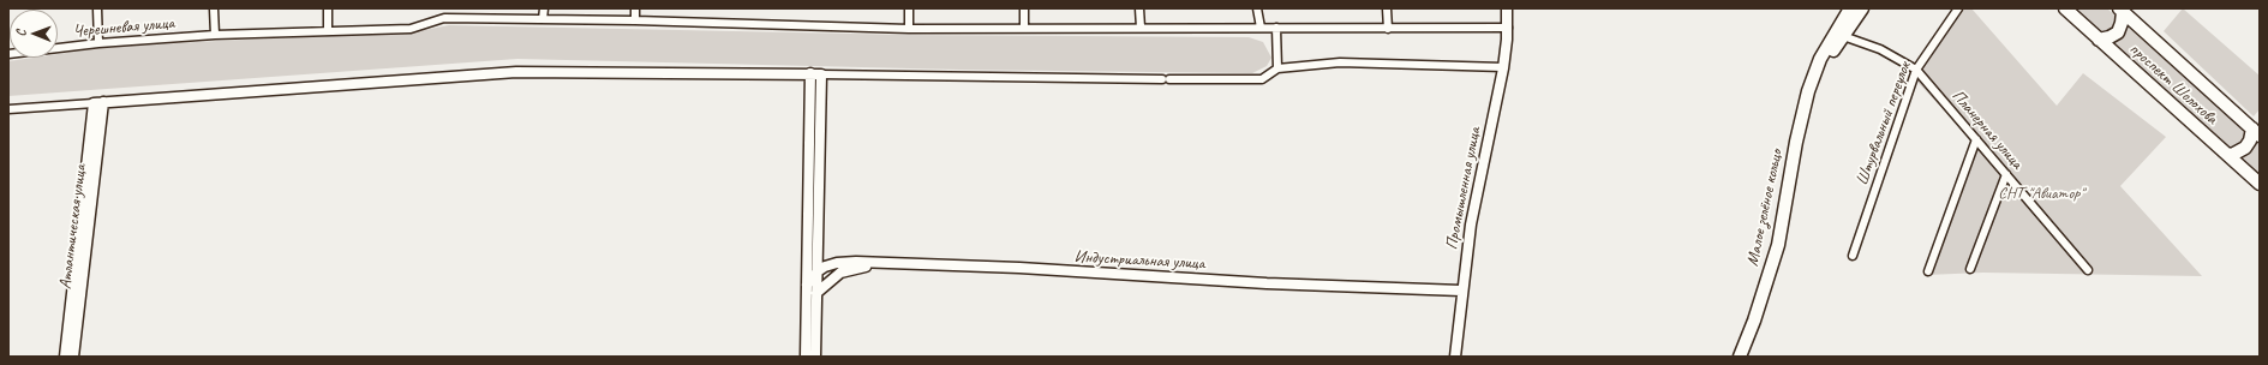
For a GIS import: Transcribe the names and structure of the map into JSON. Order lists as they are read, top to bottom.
{
  "streets": {
    "main road": ["проспект Шолохова", "Малое зелёное кольцо"],
    "street": [
      "Черешневая улица",
      "Штурвальный переулок",
      "Планерная улица",
      "Промышленная улица",
      "Атлантическая улица",
      "Индустриальная улица"
    ]
  },
  "crossings": [
    ["Черешневая улица", "Промышленная улица"],
    ["Штурвальный переулок", "Планерная улица"],
    ["Планерная улица", "Малое зелёное кольцо"],
    ["Промышленная улица", "Индустриальная улица"]
  ],
  "parks": ["СНТ \"Авиатор\""],
  "north": "left"
}
